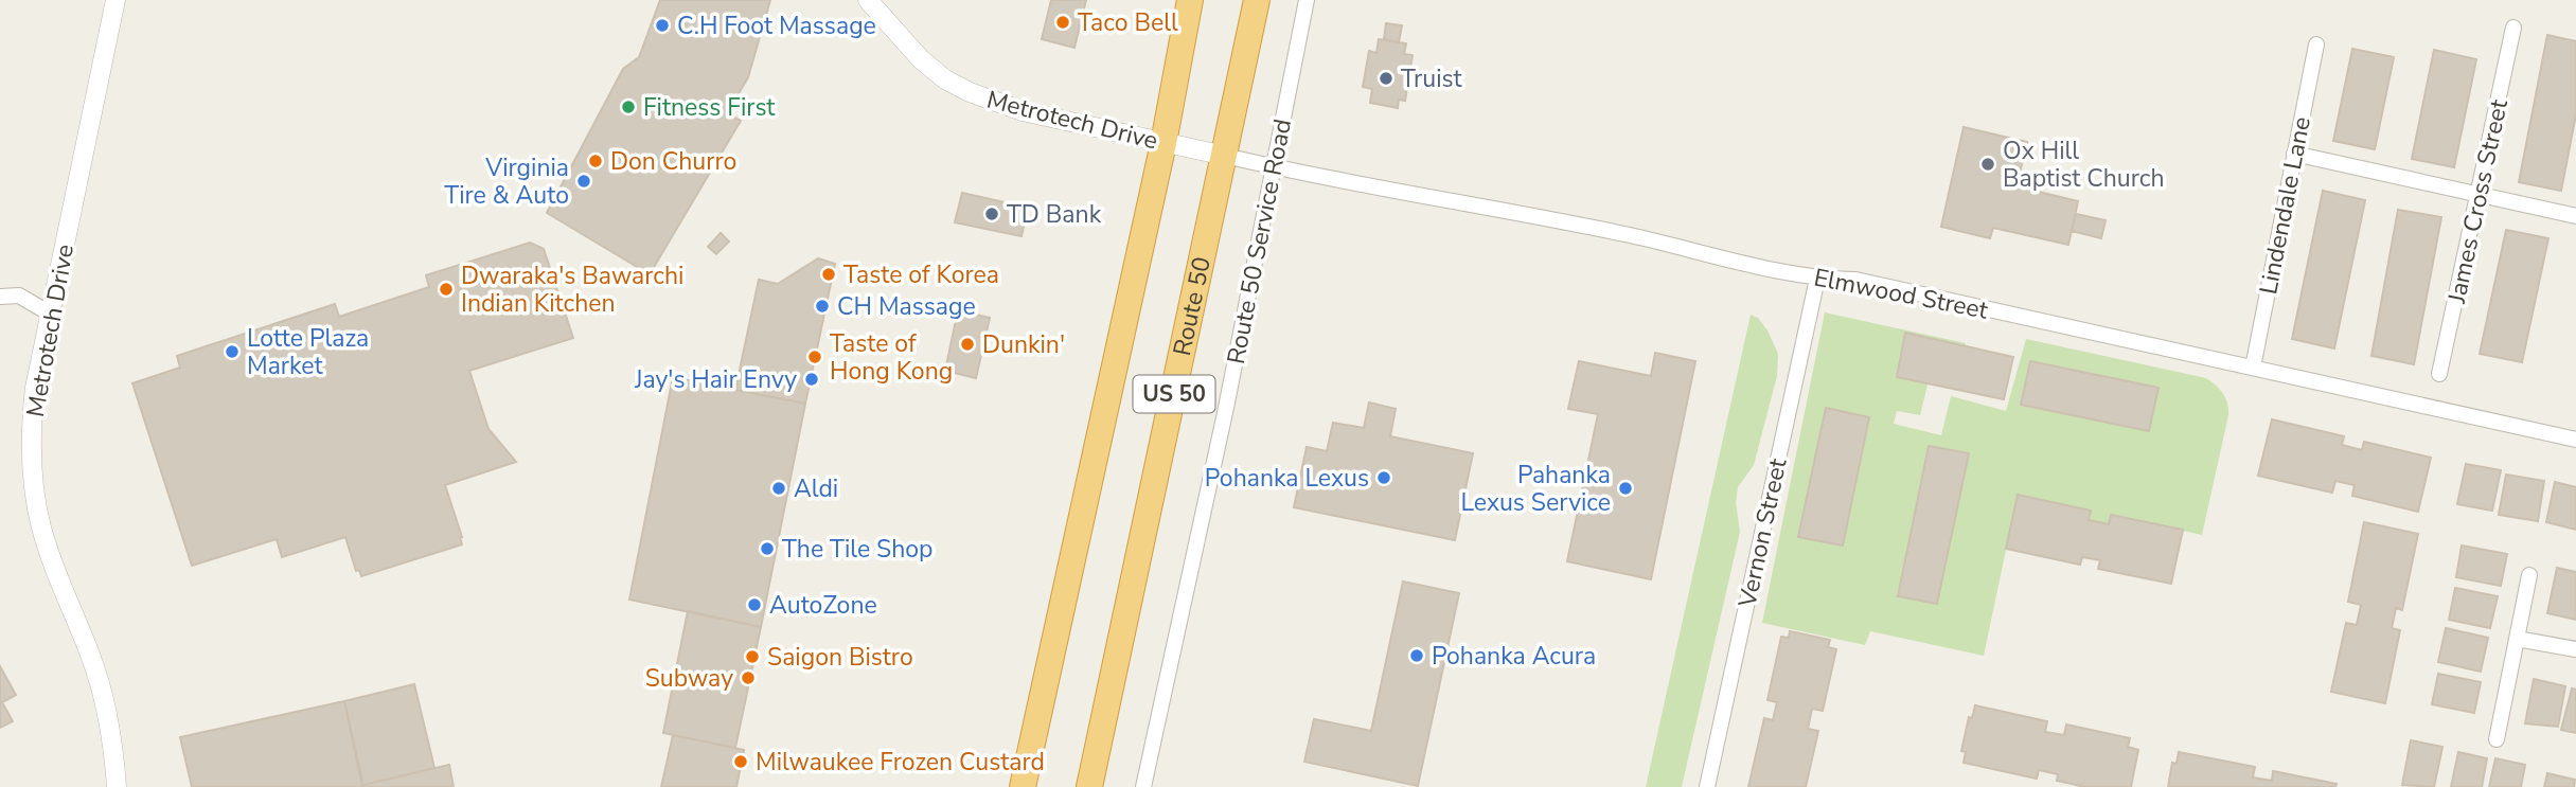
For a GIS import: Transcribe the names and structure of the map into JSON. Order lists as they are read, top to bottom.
{
  "streets": {
    "highway": ["Route 50", "US 50"],
    "street": [
      "Metrotech Drive",
      "James Cross Street",
      "Lindendale Lane",
      "Route 50 Service Road",
      "Elmwood Street",
      "Vernon Street"
    ]
  },
  "crossings": [
    ["Metrotech Drive", "Elmwood Street"],
    ["Metrotech Drive", "Route 50"],
    ["Metrotech Drive", "US 50"],
    ["Lindendale Lane", "Elmwood Street"],
    ["Route 50 Service Road", "Elmwood Street"],
    ["Elmwood Street", "Route 50"],
    ["Elmwood Street", "Vernon Street"]
  ],
  "places": [
    "Taco Bell",
    "C.H Foot Massage",
    "Truist",
    "Fitness First",
    "Don Churro",
    "Ox Hill Baptist Church",
    "Virginia Tire & Auto",
    "TD Bank",
    "Taste of Korea",
    "Dwaraka's Bawarchi Indian Kitchen",
    "CH Massage",
    "Dunkin'",
    "Lotte Plaza Market",
    "Taste of Hong Kong",
    "Jay's Hair Envy",
    "Pohanka Lexus",
    "Aldi",
    "Pahanka Lexus Service",
    "The Tile Shop",
    "AutoZone",
    "Pohanka Acura",
    "Saigon Bistro",
    "Subway",
    "Milwaukee Frozen Custard"
  ]
}
